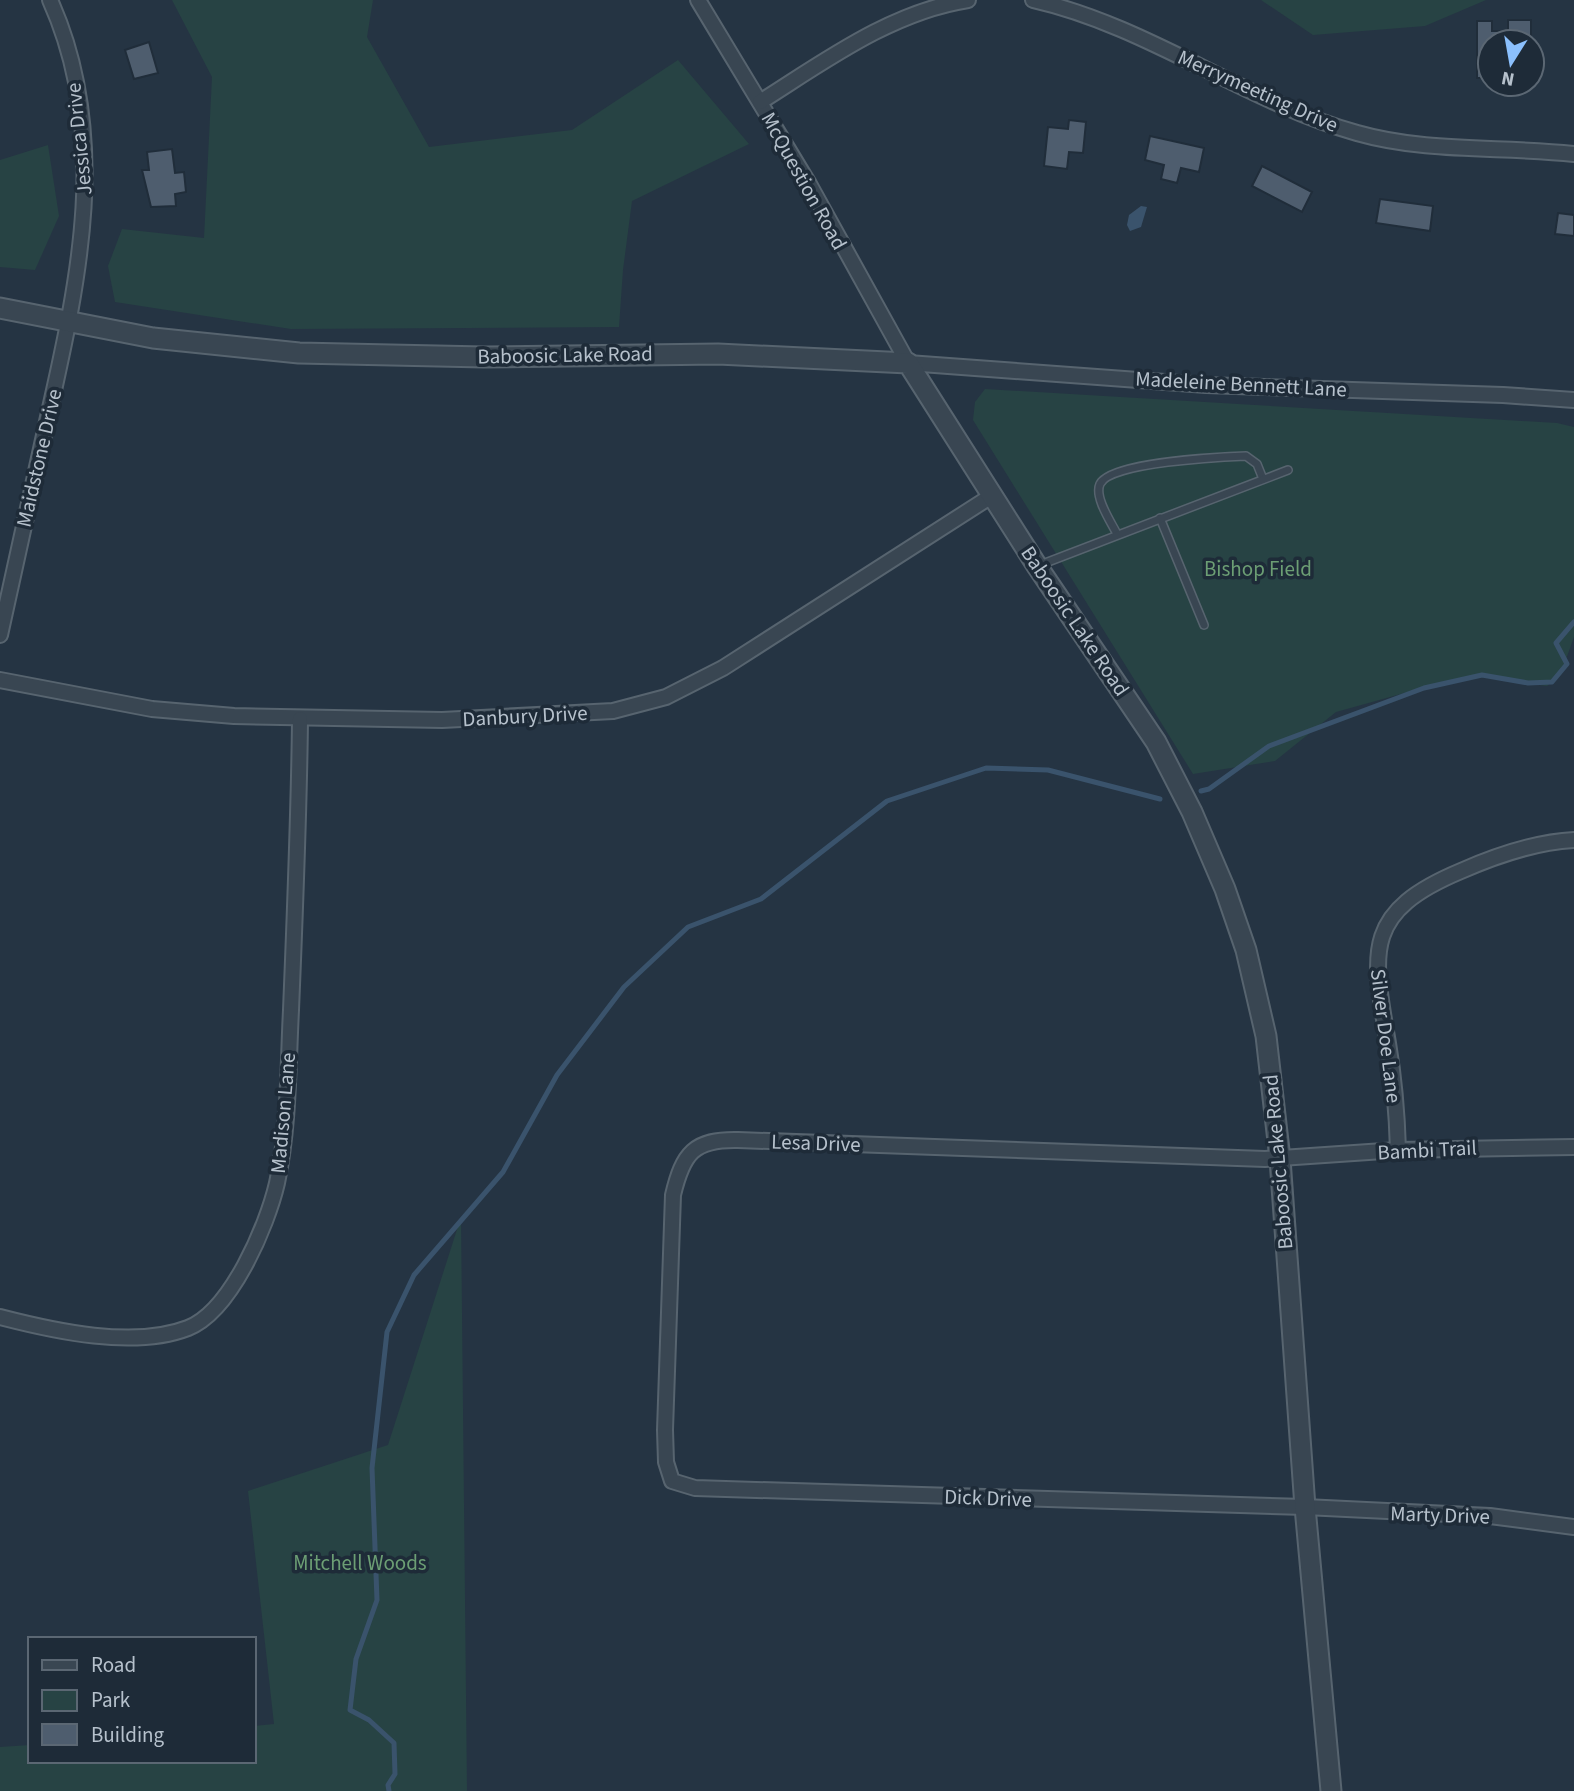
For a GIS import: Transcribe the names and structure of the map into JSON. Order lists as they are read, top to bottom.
{
  "streets": {
    "street": [
      "Merrymeeting Drive",
      "Jessica Drive",
      "McQuestion Road",
      "Baboosic Lake Road",
      "Madeleine Bennett Lane",
      "Maidstone Drive",
      "Danbury Drive",
      "Silver Doe Lane",
      "Madison Lane",
      "Lesa Drive",
      "Bambi Trail",
      "Dick Drive",
      "Marty Drive"
    ]
  },
  "crossings": [
    ["Jessica Drive", "Baboosic Lake Road"],
    ["Jessica Drive", "Maidstone Drive"],
    ["McQuestion Road", "Baboosic Lake Road"],
    ["McQuestion Road", "Madeleine Bennett Lane"],
    ["Baboosic Lake Road", "Madeleine Bennett Lane"],
    ["Baboosic Lake Road", "Maidstone Drive"],
    ["Baboosic Lake Road", "Danbury Drive"],
    ["Baboosic Lake Road", "Lesa Drive"],
    ["Baboosic Lake Road", "Bambi Trail"],
    ["Baboosic Lake Road", "Dick Drive"],
    ["Baboosic Lake Road", "Marty Drive"],
    ["Danbury Drive", "Madison Lane"],
    ["Silver Doe Lane", "Bambi Trail"],
    ["Lesa Drive", "Bambi Trail"],
    ["Lesa Drive", "Dick Drive"],
    ["Dick Drive", "Marty Drive"]
  ],
  "parks": ["Bishop Field", "Mitchell Woods"],
  "legend": ["Road", "Park", "Building"],
  "north": "bottom"
}
